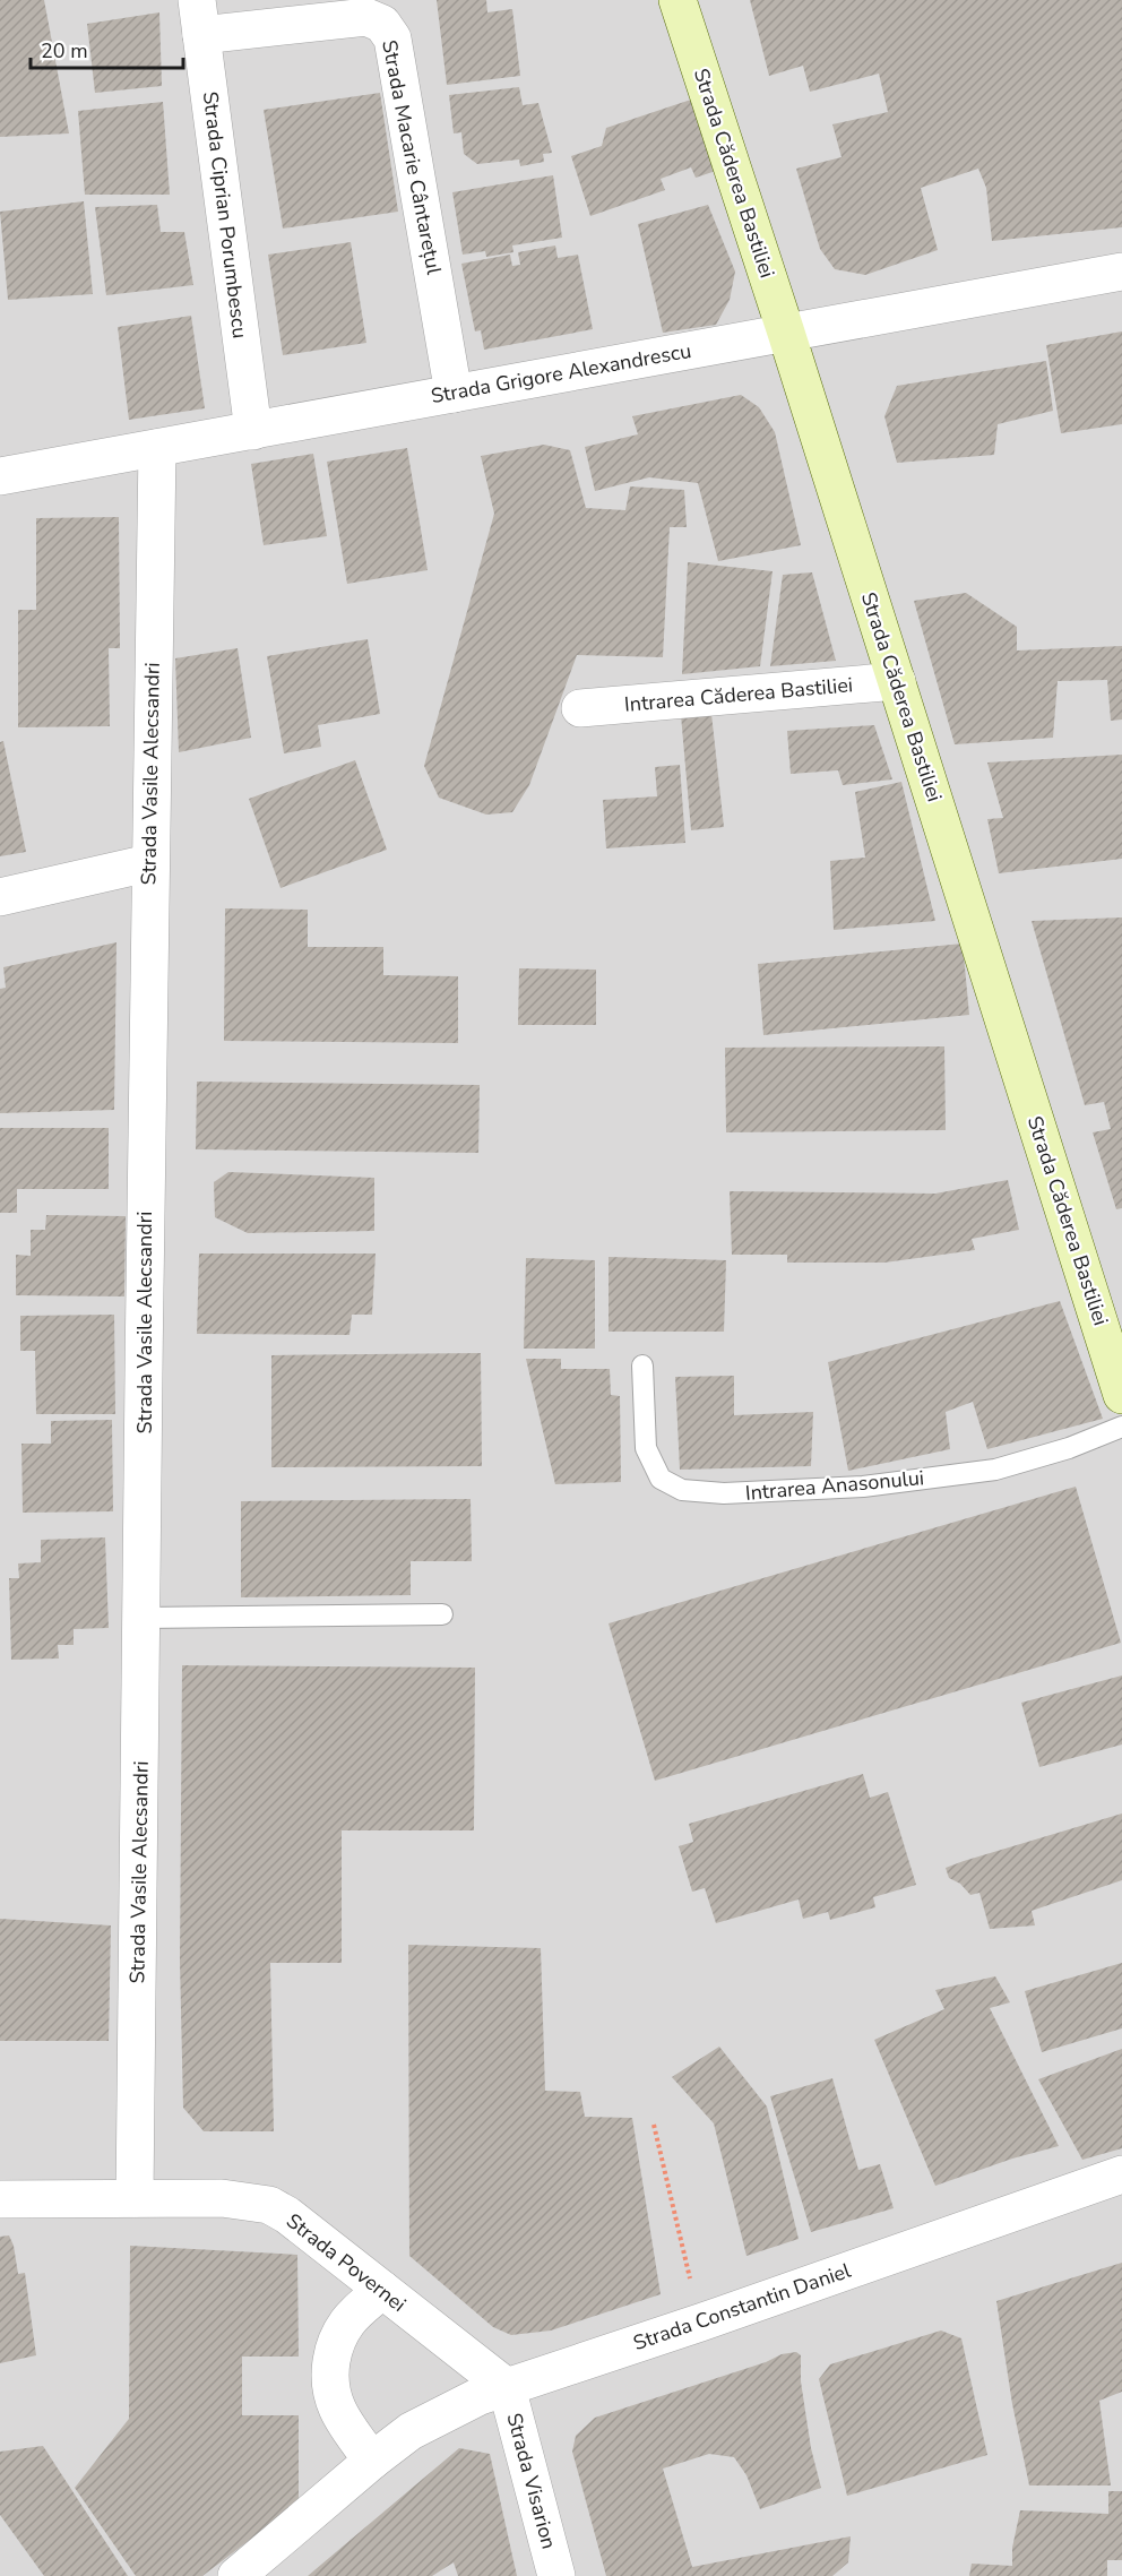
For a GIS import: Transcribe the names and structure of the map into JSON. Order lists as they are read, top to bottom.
{
  "streets": {
    "street": [
      "Strada Macarie Cântarețul",
      "Strada Căderea Bastiliei",
      "Strada Ciprian Porumbescu",
      "Strada Grigore Alexandrescu",
      "Intrarea Căderea Bastiliei",
      "Strada Vasile Alecsandri",
      "Strada Povernei",
      "Strada Constantin Daniel",
      "Strada Visarion"
    ],
    "lane": ["Intrarea Anasonului"]
  },
  "crossings": [
    ["Strada Macarie Cântarețul", "Strada Ciprian Porumbescu"],
    ["Strada Macarie Cântarețul", "Strada Grigore Alexandrescu"],
    ["Strada Căderea Bastiliei", "Strada Grigore Alexandrescu"],
    ["Strada Căderea Bastiliei", "Intrarea Căderea Bastiliei"],
    ["Strada Ciprian Porumbescu", "Strada Grigore Alexandrescu"],
    ["Strada Grigore Alexandrescu", "Strada Vasile Alecsandri"],
    ["Strada Vasile Alecsandri", "Strada Povernei"],
    ["Strada Povernei", "Strada Constantin Daniel"],
    ["Strada Povernei", "Strada Visarion"],
    ["Strada Constantin Daniel", "Strada Visarion"]
  ],
  "scale_bar": "20 m"
}
